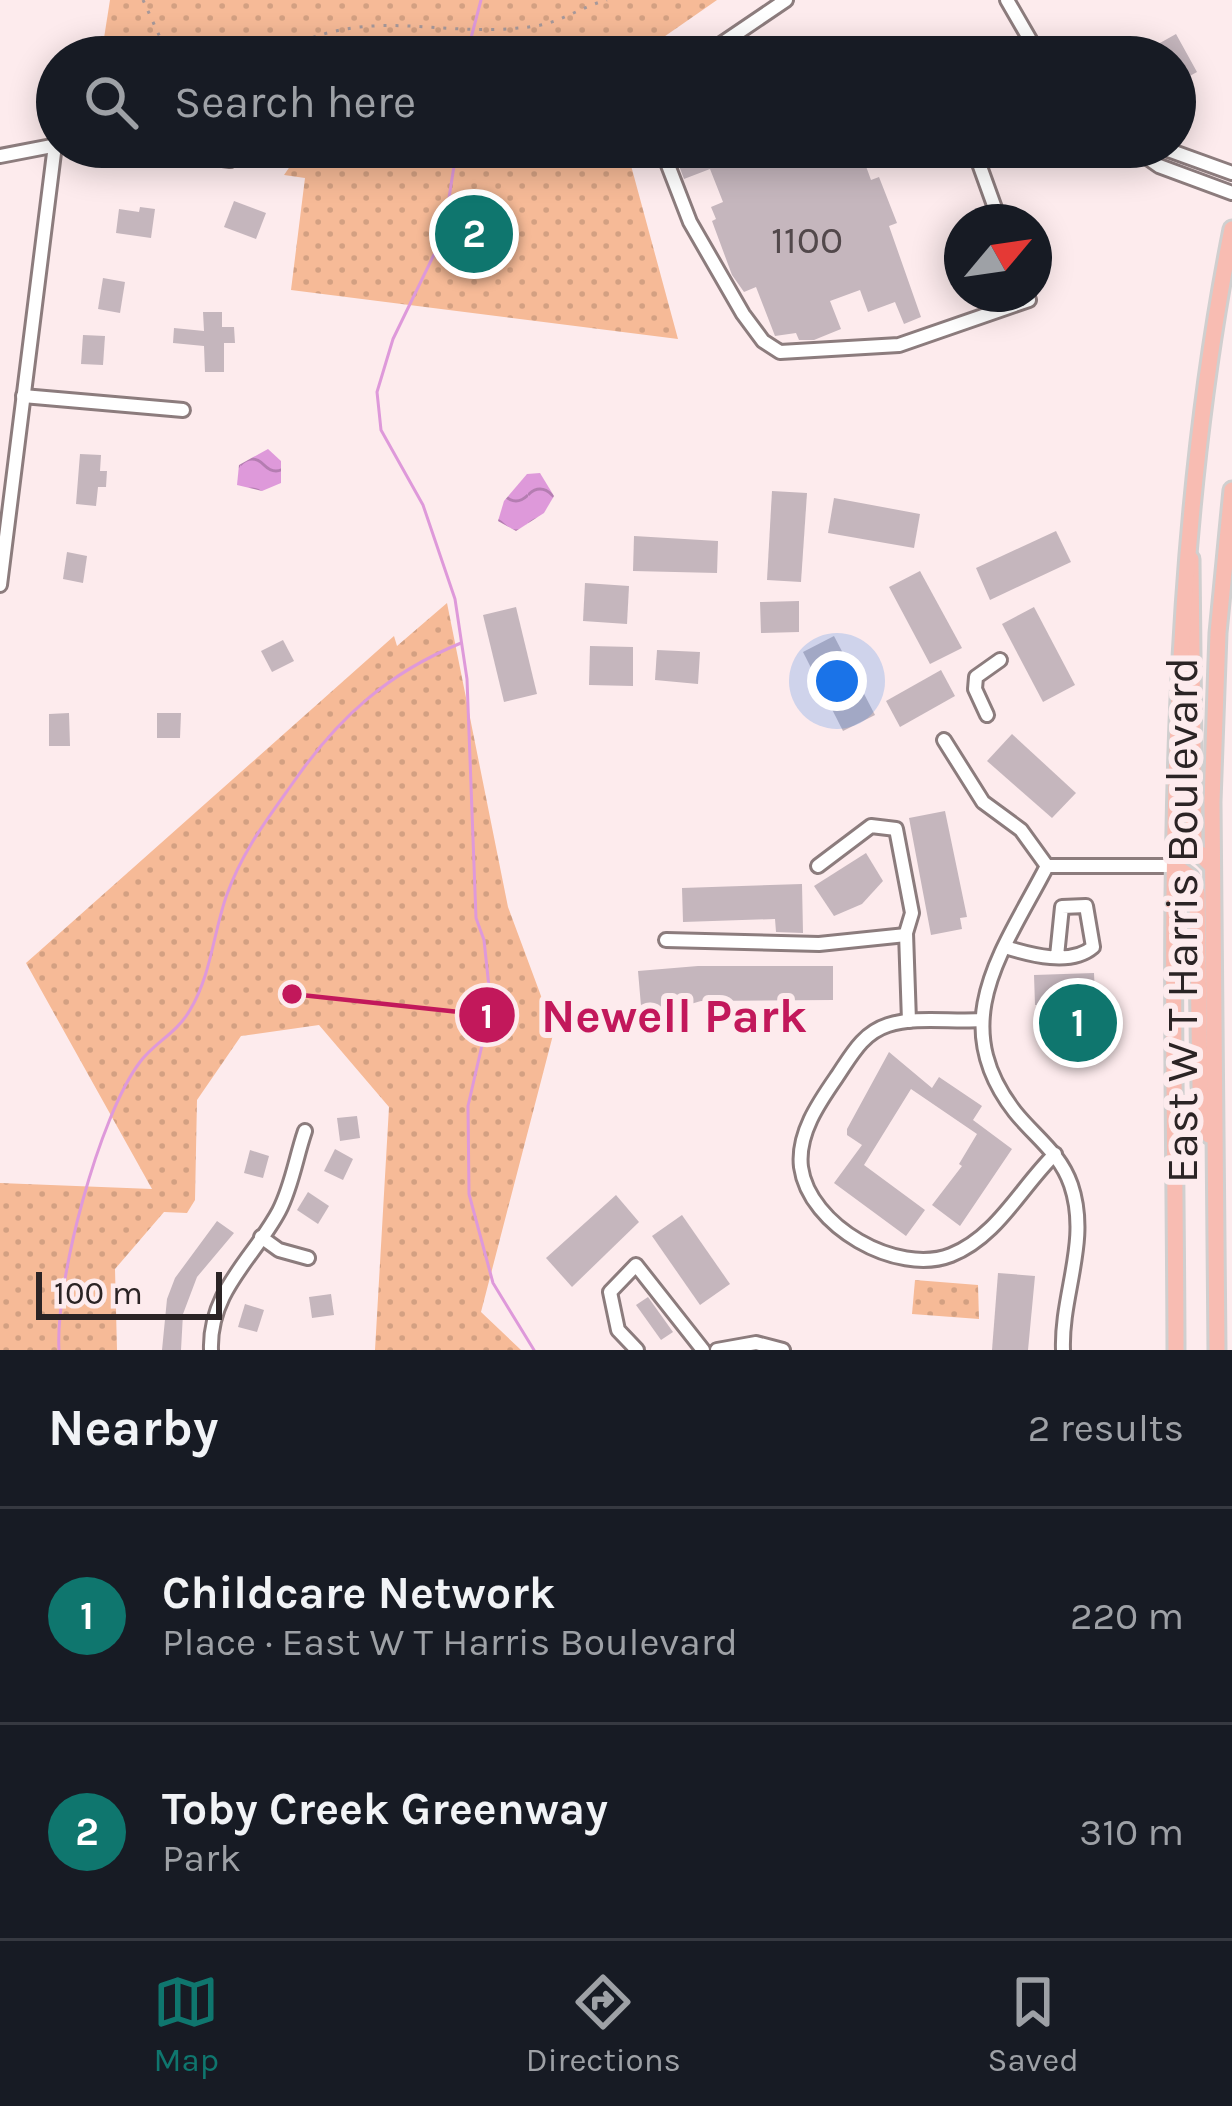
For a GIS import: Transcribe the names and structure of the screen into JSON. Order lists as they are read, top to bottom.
{
  "streets": {
    "main road": ["East W T Harris Boulevard"]
  },
  "places": ["Newell Park"],
  "house_numbers": ["1100"],
  "scale_bar": "100 m",
  "north": "top right",
  "page": {
    "search": "Search here",
    "pins": ["2", "1"],
    "scale": "100 m",
    "heading": ["Nearby", "2 results"],
    "list": [
      {
        "mark": "1",
        "name": "Childcare Network",
        "note": "Place · East W T Harris Boulevard",
        "value": "220 m"
      },
      {
        "mark": "2",
        "name": "Toby Creek Greenway",
        "note": "Park",
        "value": "310 m"
      }
    ],
    "nav": ["Map", "Directions", "Saved"]
  }
}
